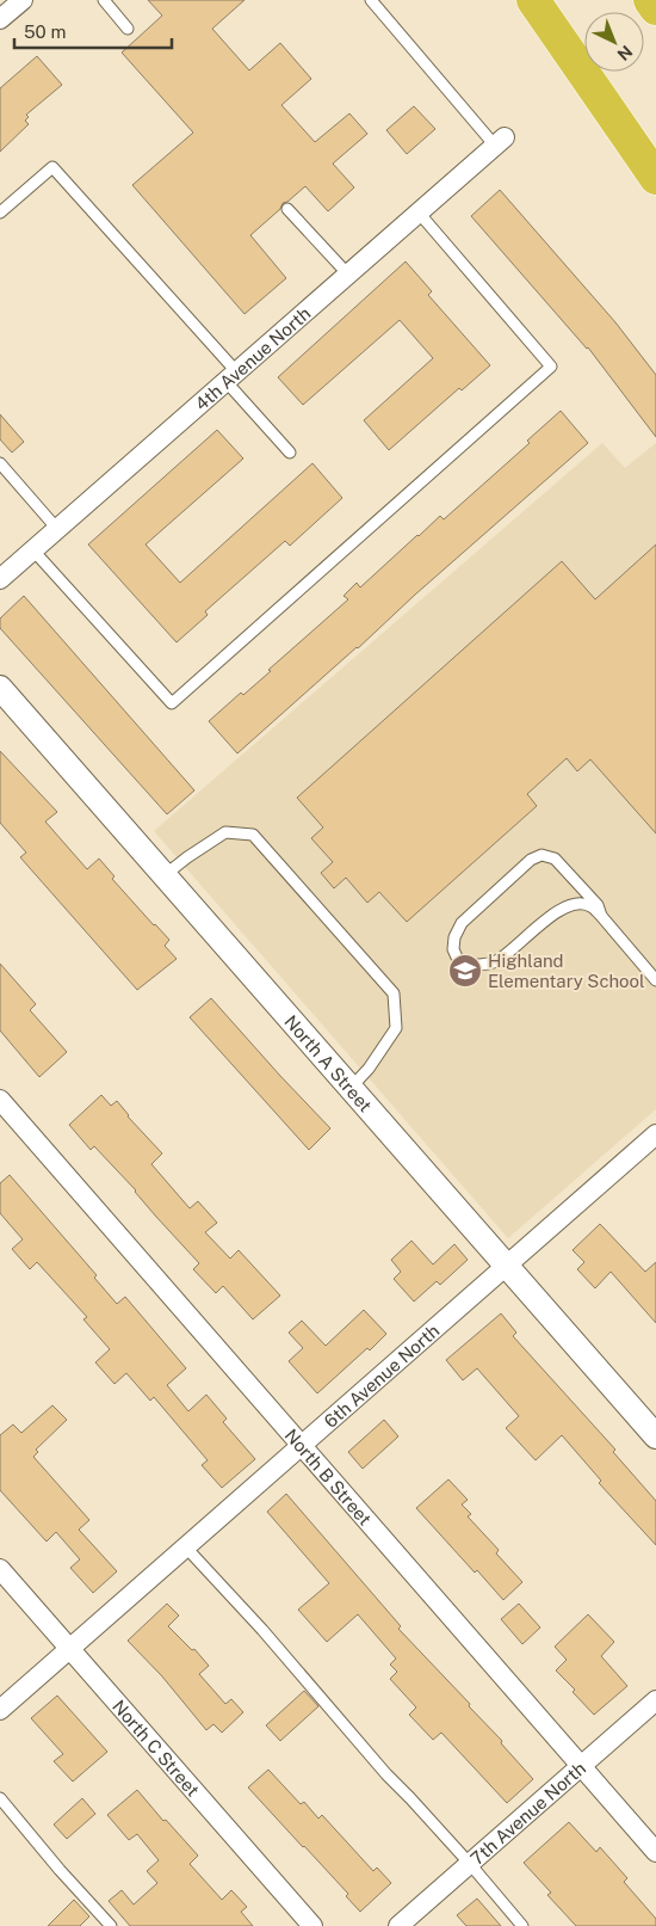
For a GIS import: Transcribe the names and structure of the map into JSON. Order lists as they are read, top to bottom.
{
  "streets": {
    "street": [
      "4th Avenue North",
      "North A Street",
      "6th Avenue North",
      "North B Street",
      "North C Street",
      "7th Avenue North"
    ]
  },
  "crossings": [
    ["North A Street", "6th Avenue North"],
    ["6th Avenue North", "North B Street"],
    ["6th Avenue North", "North C Street"],
    ["North B Street", "7th Avenue North"]
  ],
  "places": {
    "school or university": ["Highland Elementary School"]
  },
  "scale_bar": "50 m",
  "north": "bottom right"
}
